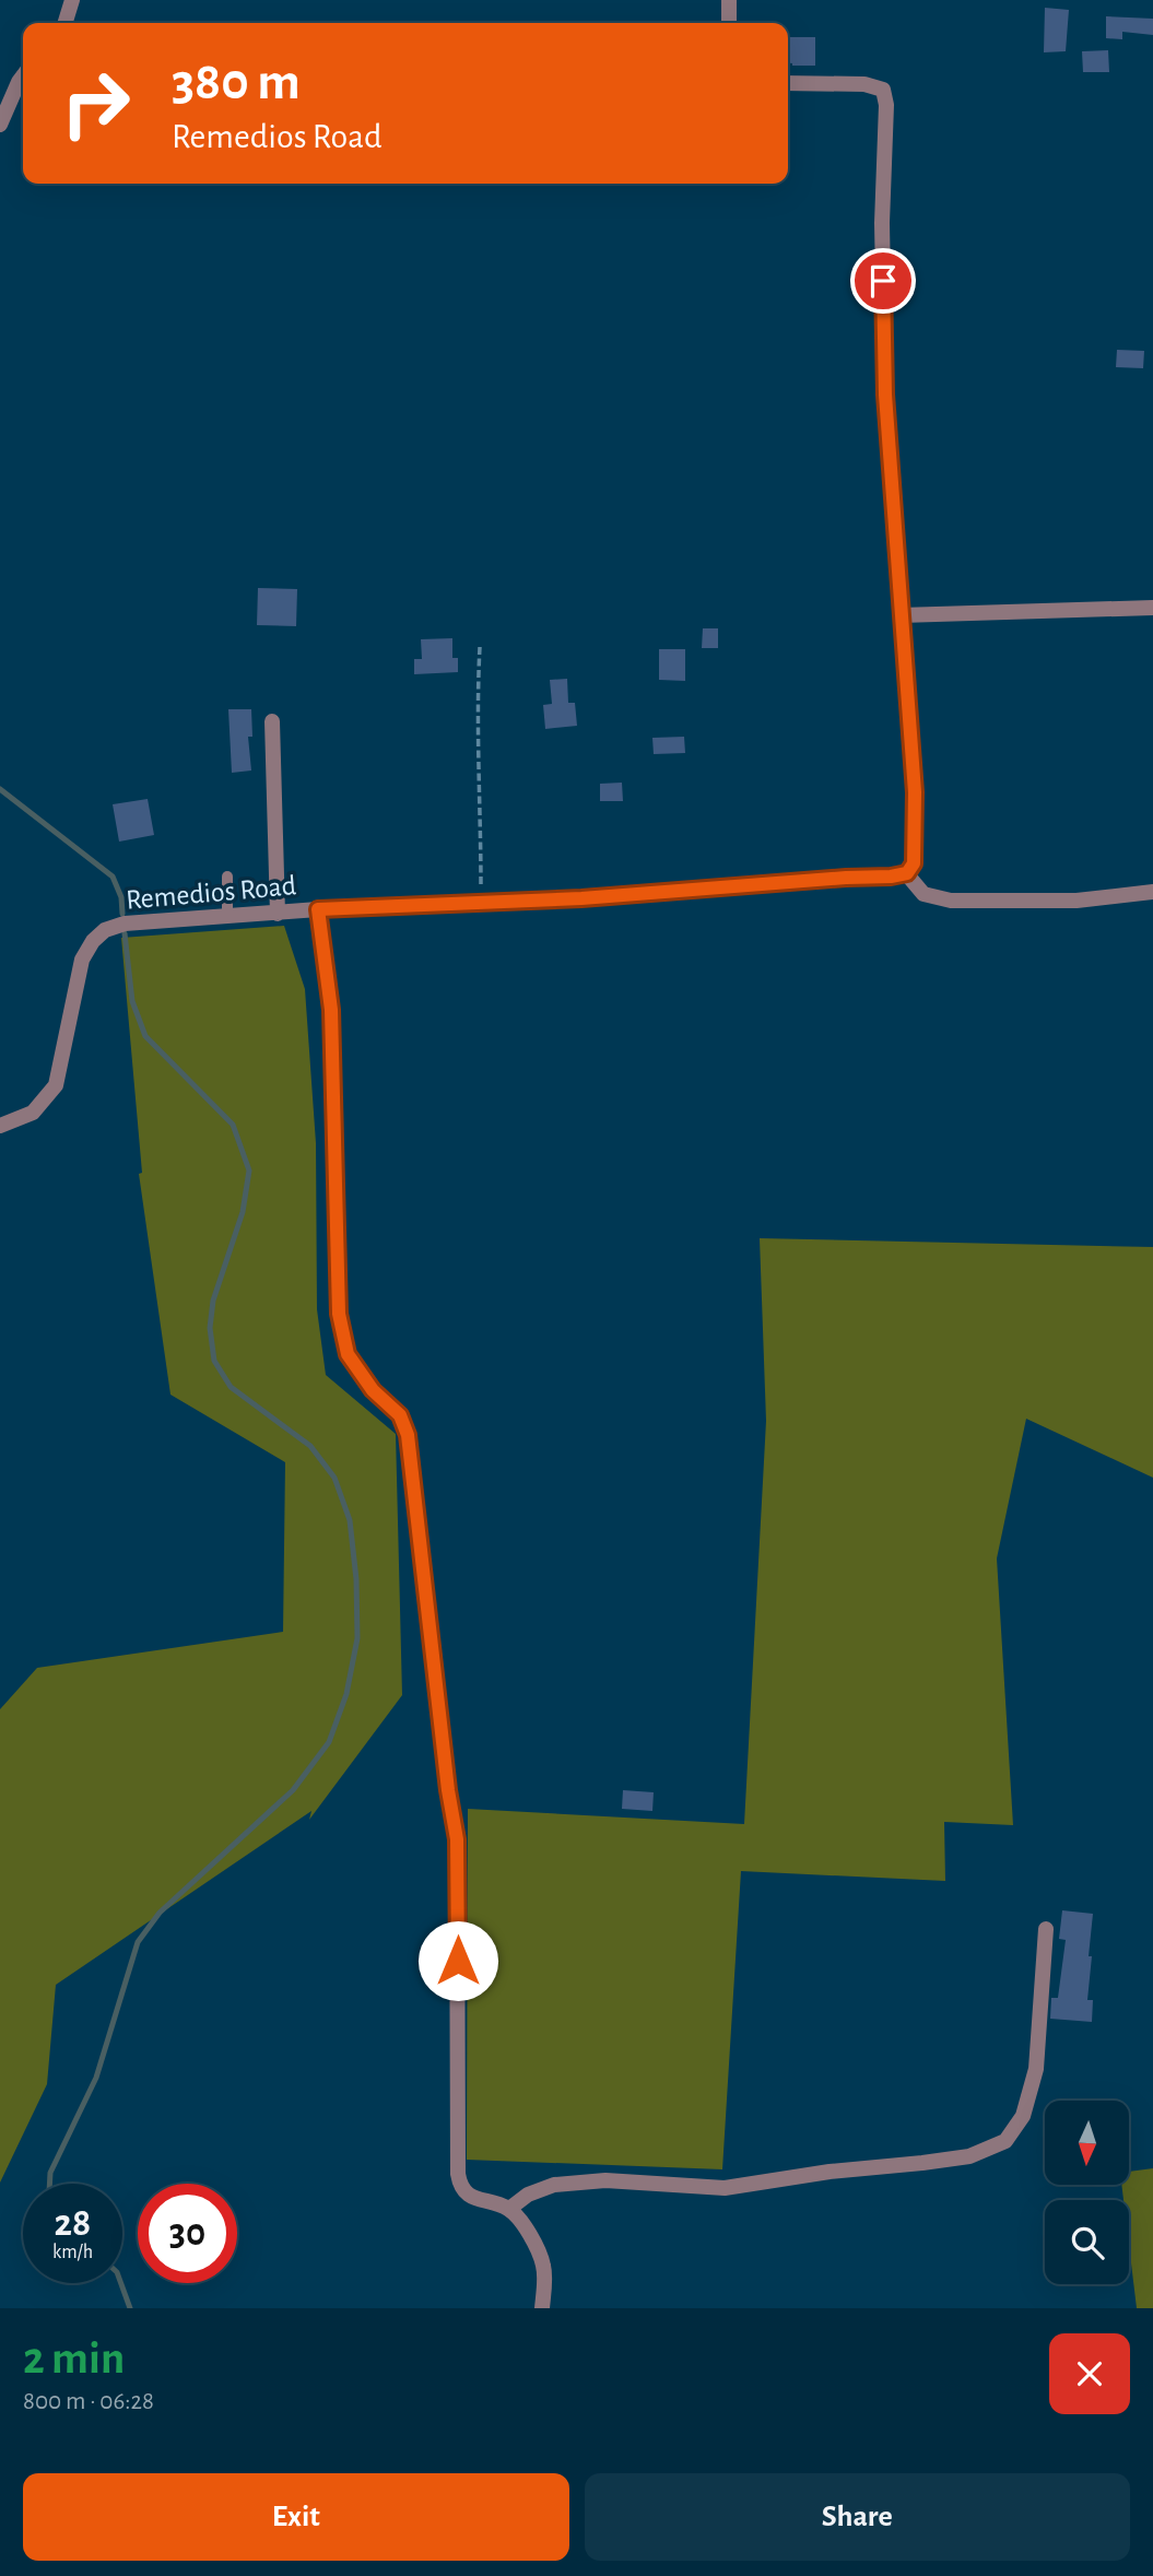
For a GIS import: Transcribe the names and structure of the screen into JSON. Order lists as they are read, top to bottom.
{
  "streets": {
    "street": ["Remedios Road"]
  },
  "north": "bottom",
  "page": {
    "turn": ["380 m", "Remedios Road"],
    "speed": "28 km/h",
    "limit": "30",
    "heading": ["2 min", "800 m · 06:28"],
    "buttons": ["Exit", "Share"]
  }
}
